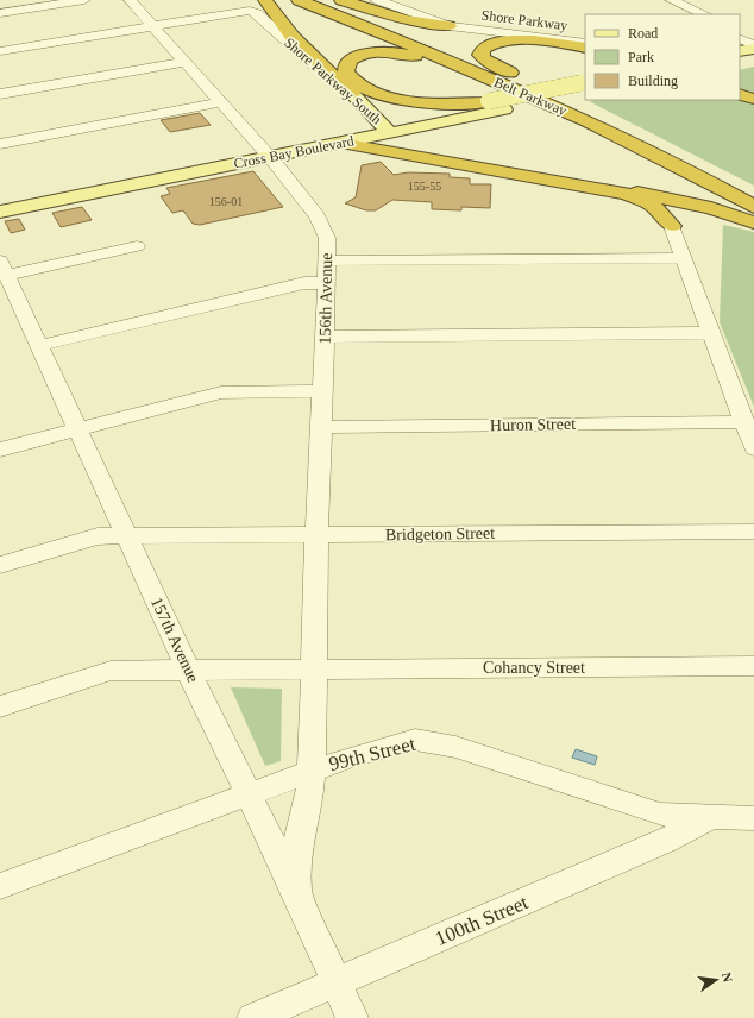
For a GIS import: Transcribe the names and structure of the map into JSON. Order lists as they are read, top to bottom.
{
  "streets": {
    "highway": ["Belt Parkway"],
    "main road": ["Shore Parkway South", "Cross Bay Boulevard"],
    "street": [
      "Shore Parkway",
      "156th Avenue",
      "Huron Street",
      "Bridgeton Street",
      "157th Avenue",
      "Cohancy Street",
      "99th Street",
      "100th Street"
    ]
  },
  "crossings": [
    ["Shore Parkway South", "Cross Bay Boulevard"],
    ["Shore Parkway South", "156th Avenue"],
    ["Belt Parkway", "Cross Bay Boulevard"],
    ["Cross Bay Boulevard", "156th Avenue"],
    ["156th Avenue", "Huron Street"],
    ["156th Avenue", "Bridgeton Street"],
    ["156th Avenue", "Cohancy Street"],
    ["Bridgeton Street", "157th Avenue"],
    ["157th Avenue", "Cohancy Street"],
    ["157th Avenue", "99th Street"],
    ["157th Avenue", "100th Street"],
    ["99th Street", "100th Street"]
  ],
  "house_numbers": ["155-55", "156-01"],
  "legend": ["Road", "Park", "Building"],
  "north": "right"
}
